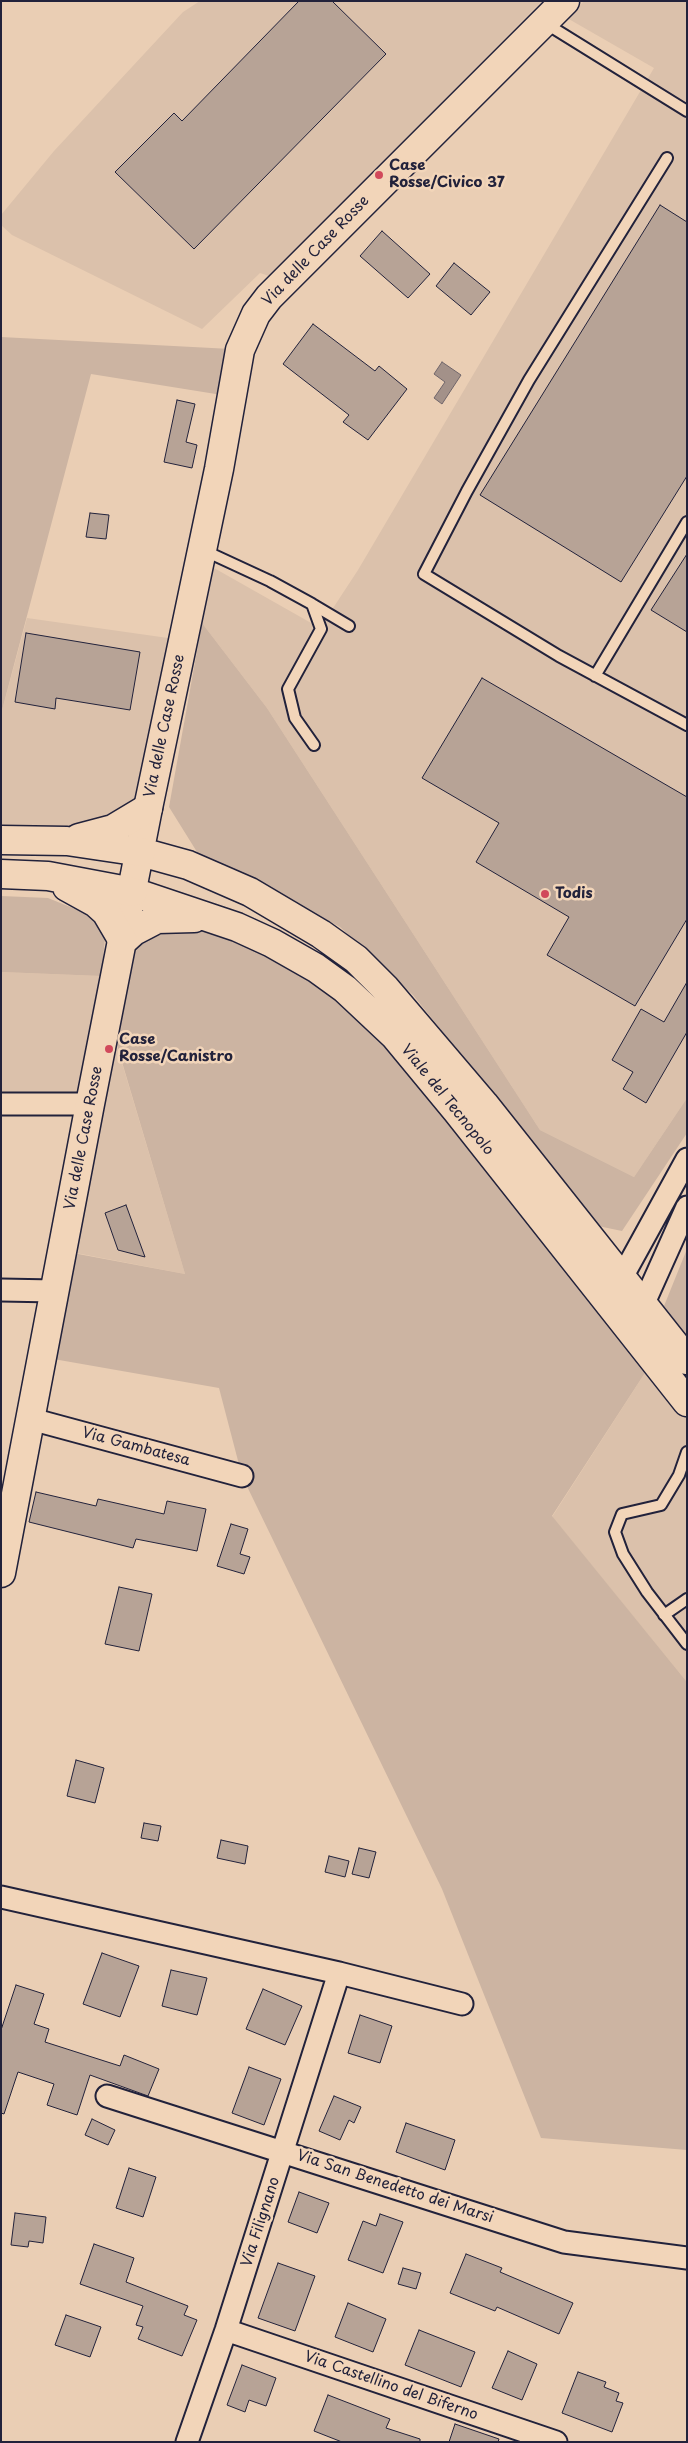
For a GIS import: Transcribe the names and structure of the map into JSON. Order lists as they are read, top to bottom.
{
  "streets": {
    "main road": ["Via delle Case Rosse", "Viale del Tecnopolo"],
    "street": [
      "Via Gambatesa",
      "Via San Benedetto dei Marsi",
      "Via Filignano",
      "Via Castellino del Biferno"
    ]
  },
  "crossings": [
    ["Via delle Case Rosse", "Viale del Tecnopolo"],
    ["Via delle Case Rosse", "Via Gambatesa"],
    ["Via San Benedetto dei Marsi", "Via Filignano"],
    ["Via Filignano", "Via Castellino del Biferno"]
  ],
  "places": ["Case Rosse/Civico 37", "Todis", "Case Rosse/Canistro"]
}
